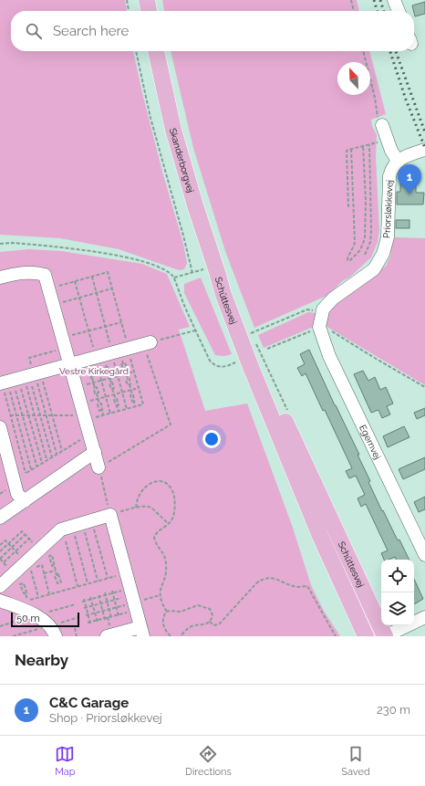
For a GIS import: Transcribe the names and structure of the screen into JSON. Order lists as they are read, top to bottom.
{
  "streets": {
    "main road": ["Skanderborgvej", "Schüttesvej"],
    "street": ["Priorsløkkevej", "Egernvej"]
  },
  "crossings": [
    ["Skanderborgvej", "Schüttesvej"]
  ],
  "parks": ["Vestre Kirkegård"],
  "scale_bar": "50 m",
  "north": "top left",
  "page": {
    "search": "Search here",
    "pins": "1",
    "scale": "50 m",
    "heading": "Nearby",
    "list": [
      {
        "mark": "1",
        "name": "C&C Garage",
        "note": "Shop · Priorsløkkevej",
        "value": "230 m"
      }
    ],
    "nav": ["Map", "Directions", "Saved"]
  }
}
